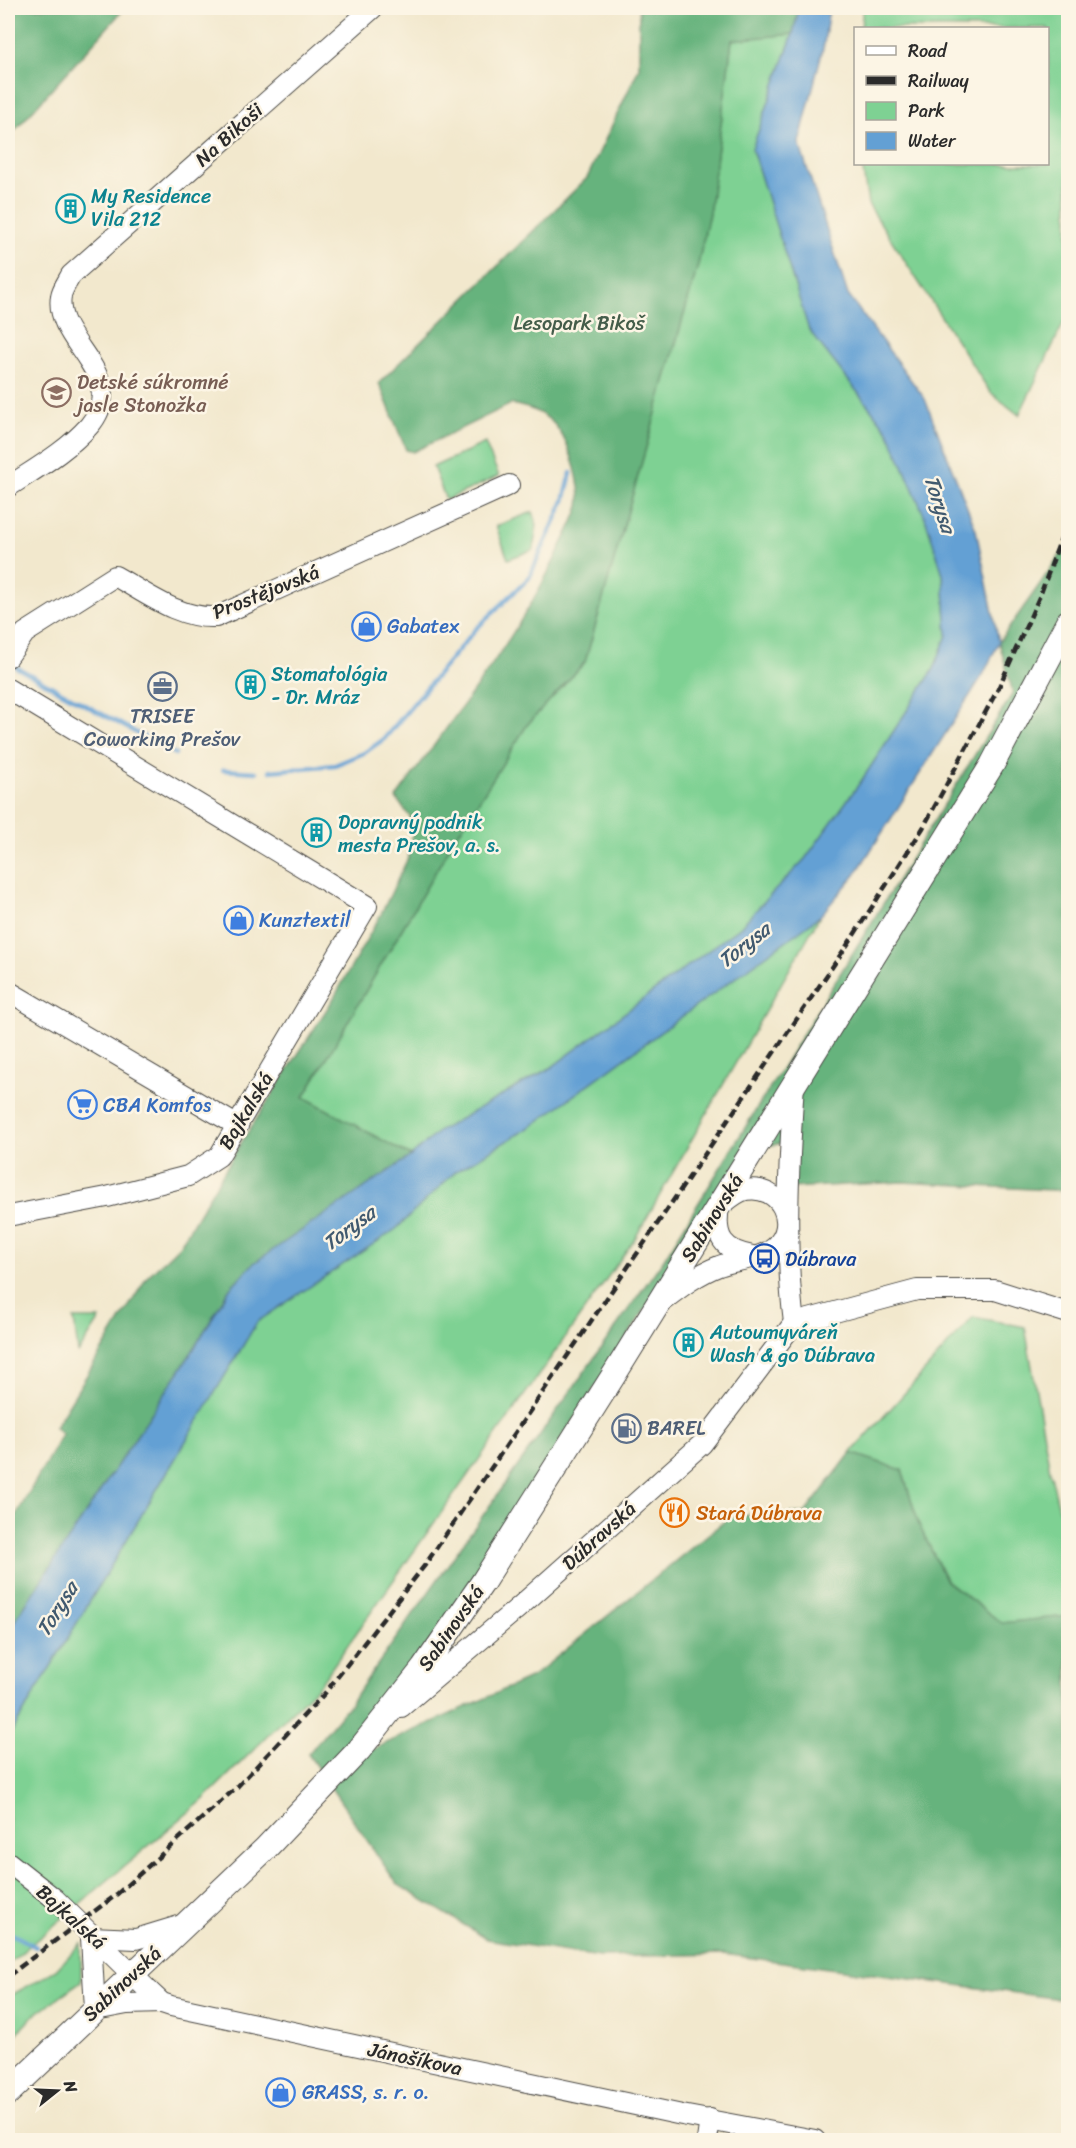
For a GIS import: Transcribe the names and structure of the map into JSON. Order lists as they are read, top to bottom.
{
  "streets": {
    "main road": ["Sabinovská"],
    "street": [
      "Na Bikoši",
      "Prostějovská",
      "Bajkalská",
      "Dúbravská",
      "Jánošíkova"
    ]
  },
  "crossings": [
    ["Bajkalská", "Sabinovská"],
    ["Bajkalská", "Jánošíkova"],
    ["Sabinovská", "Dúbravská"],
    ["Sabinovská", "Jánošíkova"]
  ],
  "water": ["Torysa"],
  "parks": ["Lesopark Bikoš"],
  "places": {
    "building": [
      "My Residence Vila 212",
      "Stomatológia - Dr. Mráz",
      "Dopravný podnik mesta Prešov, a. s.",
      "Autoumyváreň Wash & go Dúbrava"
    ],
    "school or university": ["Detské súkromné jasle Stonožka"],
    "shop": ["Gabatex", "Kunztextil", "GRASS, s. r. o."],
    "office": ["TRISEE Coworking Prešov"],
    "supermarket": ["CBA Komfos"],
    "bus stop": ["Dúbrava"],
    "fuel station": ["BAREL"],
    "restaurant": ["Stará Dúbrava"]
  },
  "legend": [
    "Road",
    "Railway",
    "Park",
    "Water"
  ],
  "north": "right"
}
